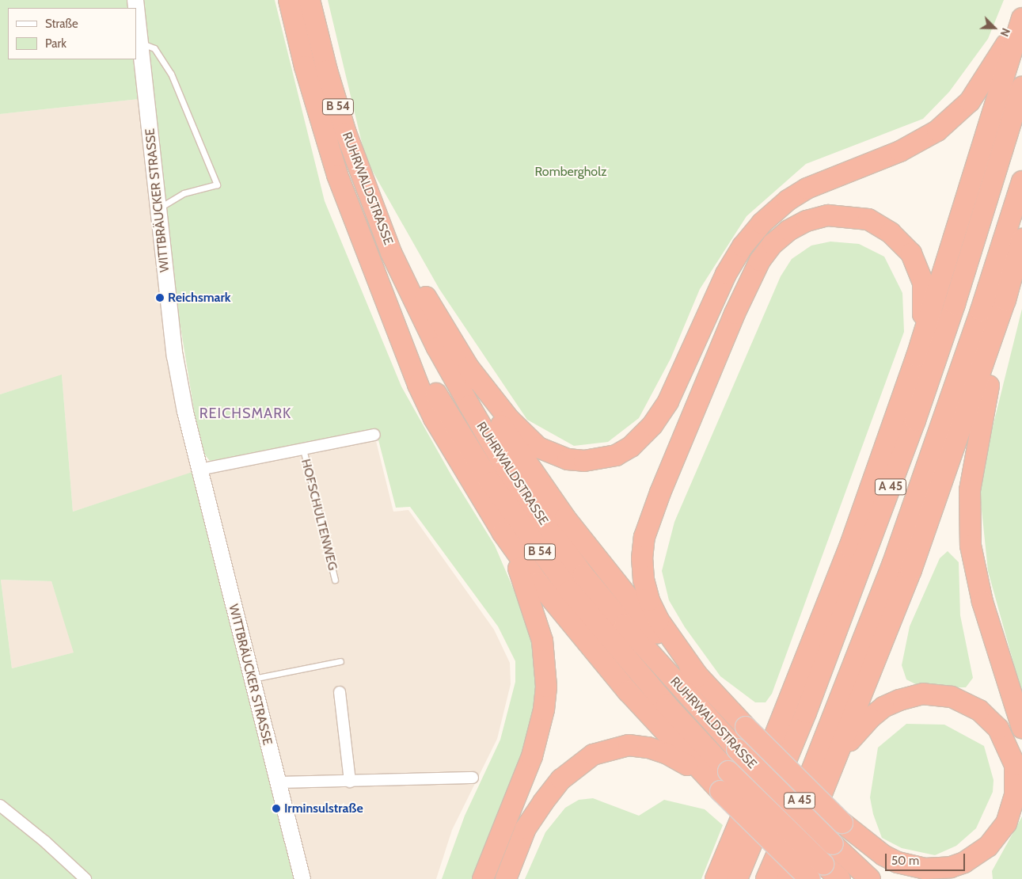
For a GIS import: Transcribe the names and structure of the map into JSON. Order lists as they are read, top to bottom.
{
  "streets": {
    "highway": ["B 54", "RUHRWALDSTRASSE", "A 45"],
    "main road": ["WITTBRÄUCKER STRASSE"],
    "lane": ["HOFSCHULTENWEG"]
  },
  "crossings": [
    ["B 54", "RUHRWALDSTRASSE"]
  ],
  "districts": ["REICHSMARK"],
  "parks": ["Rombergholz"],
  "places": ["Reichsmark", "Irminsulstraße"],
  "legend": ["Straße", "Park"],
  "scale_bar": "50 m",
  "north": "bottom right"
}
